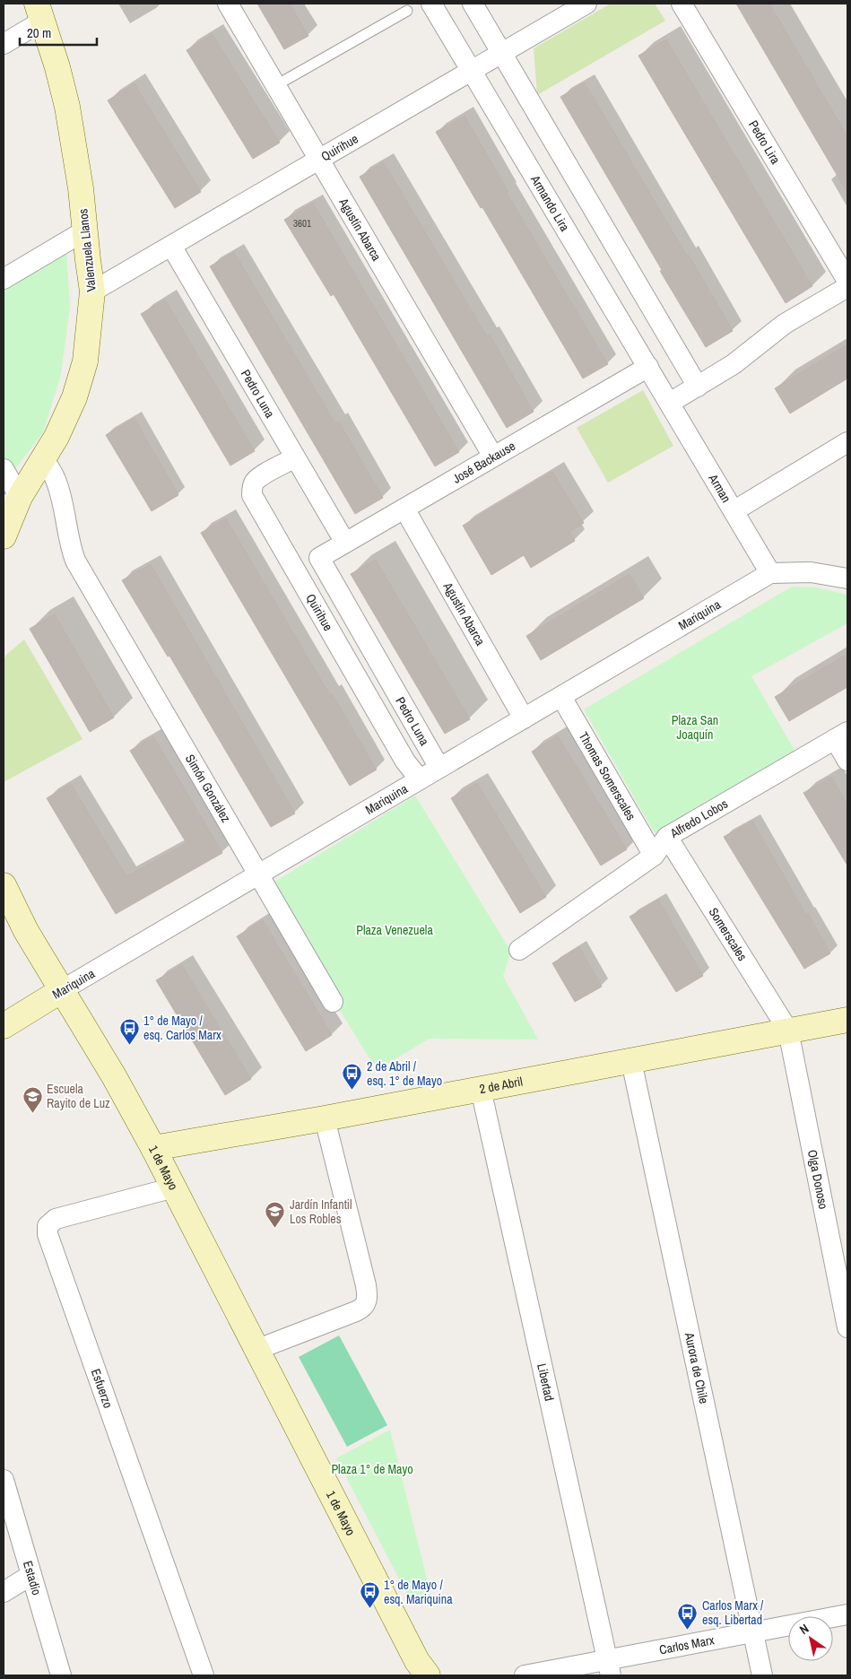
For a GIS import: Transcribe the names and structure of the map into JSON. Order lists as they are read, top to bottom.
{
  "streets": {
    "street": [
      "Pedro Lira",
      "Quirihue",
      "Armando Lira",
      "Agustín Abarca",
      "Valenzuela Llanos",
      "Pedro Luna",
      "José Backause",
      "Arman",
      "Mariquina",
      "Thomas Somerscales",
      "Simón González",
      "Alfredo Lobos",
      "Somerscales",
      "2 de Abril",
      "1 de Mayo",
      "Olga Donoso",
      "Aurora de Chile",
      "Libertad",
      "Esfuerzo",
      "Estadio",
      "Carlos Marx"
    ]
  },
  "crossings": [
    ["Quirihue", "Armando Lira"],
    ["Quirihue", "Agustín Abarca"],
    ["Quirihue", "Valenzuela Llanos"],
    ["Quirihue", "Pedro Luna"],
    ["Quirihue", "Mariquina"],
    ["Armando Lira", "José Backause"],
    ["Armando Lira", "Arman"],
    ["Agustín Abarca", "José Backause"],
    ["Agustín Abarca", "Mariquina"],
    ["Valenzuela Llanos", "Simón González"],
    ["Pedro Luna", "José Backause"],
    ["Pedro Luna", "Mariquina"],
    ["Arman", "Mariquina"],
    ["Mariquina", "Thomas Somerscales"],
    ["Mariquina", "Simón González"],
    ["Mariquina", "1 de Mayo"],
    ["Thomas Somerscales", "Alfredo Lobos"],
    ["Alfredo Lobos", "Somerscales"],
    ["Somerscales", "2 de Abril"],
    ["Somerscales", "Olga Donoso"],
    ["2 de Abril", "1 de Mayo"],
    ["2 de Abril", "Olga Donoso"],
    ["2 de Abril", "Aurora de Chile"],
    ["2 de Abril", "Libertad"],
    ["1 de Mayo", "Esfuerzo"],
    ["Aurora de Chile", "Carlos Marx"],
    ["Libertad", "Carlos Marx"]
  ],
  "parks": ["Plaza San Joaquín", "Plaza Venezuela", "Plaza 1° de Mayo"],
  "places": {
    "bus stop": [
      "1° de Mayo / esq. Carlos Marx",
      "2 de Abril / esq. 1° de Mayo",
      "1° de Mayo / esq. Mariquina",
      "Carlos Marx / esq. Libertad"
    ],
    "school or university": ["Escuela Rayito de Luz", "Jardín Infantil Los Robles"]
  },
  "house_numbers": ["3601"],
  "scale_bar": "20 m",
  "north": "top left"
}
